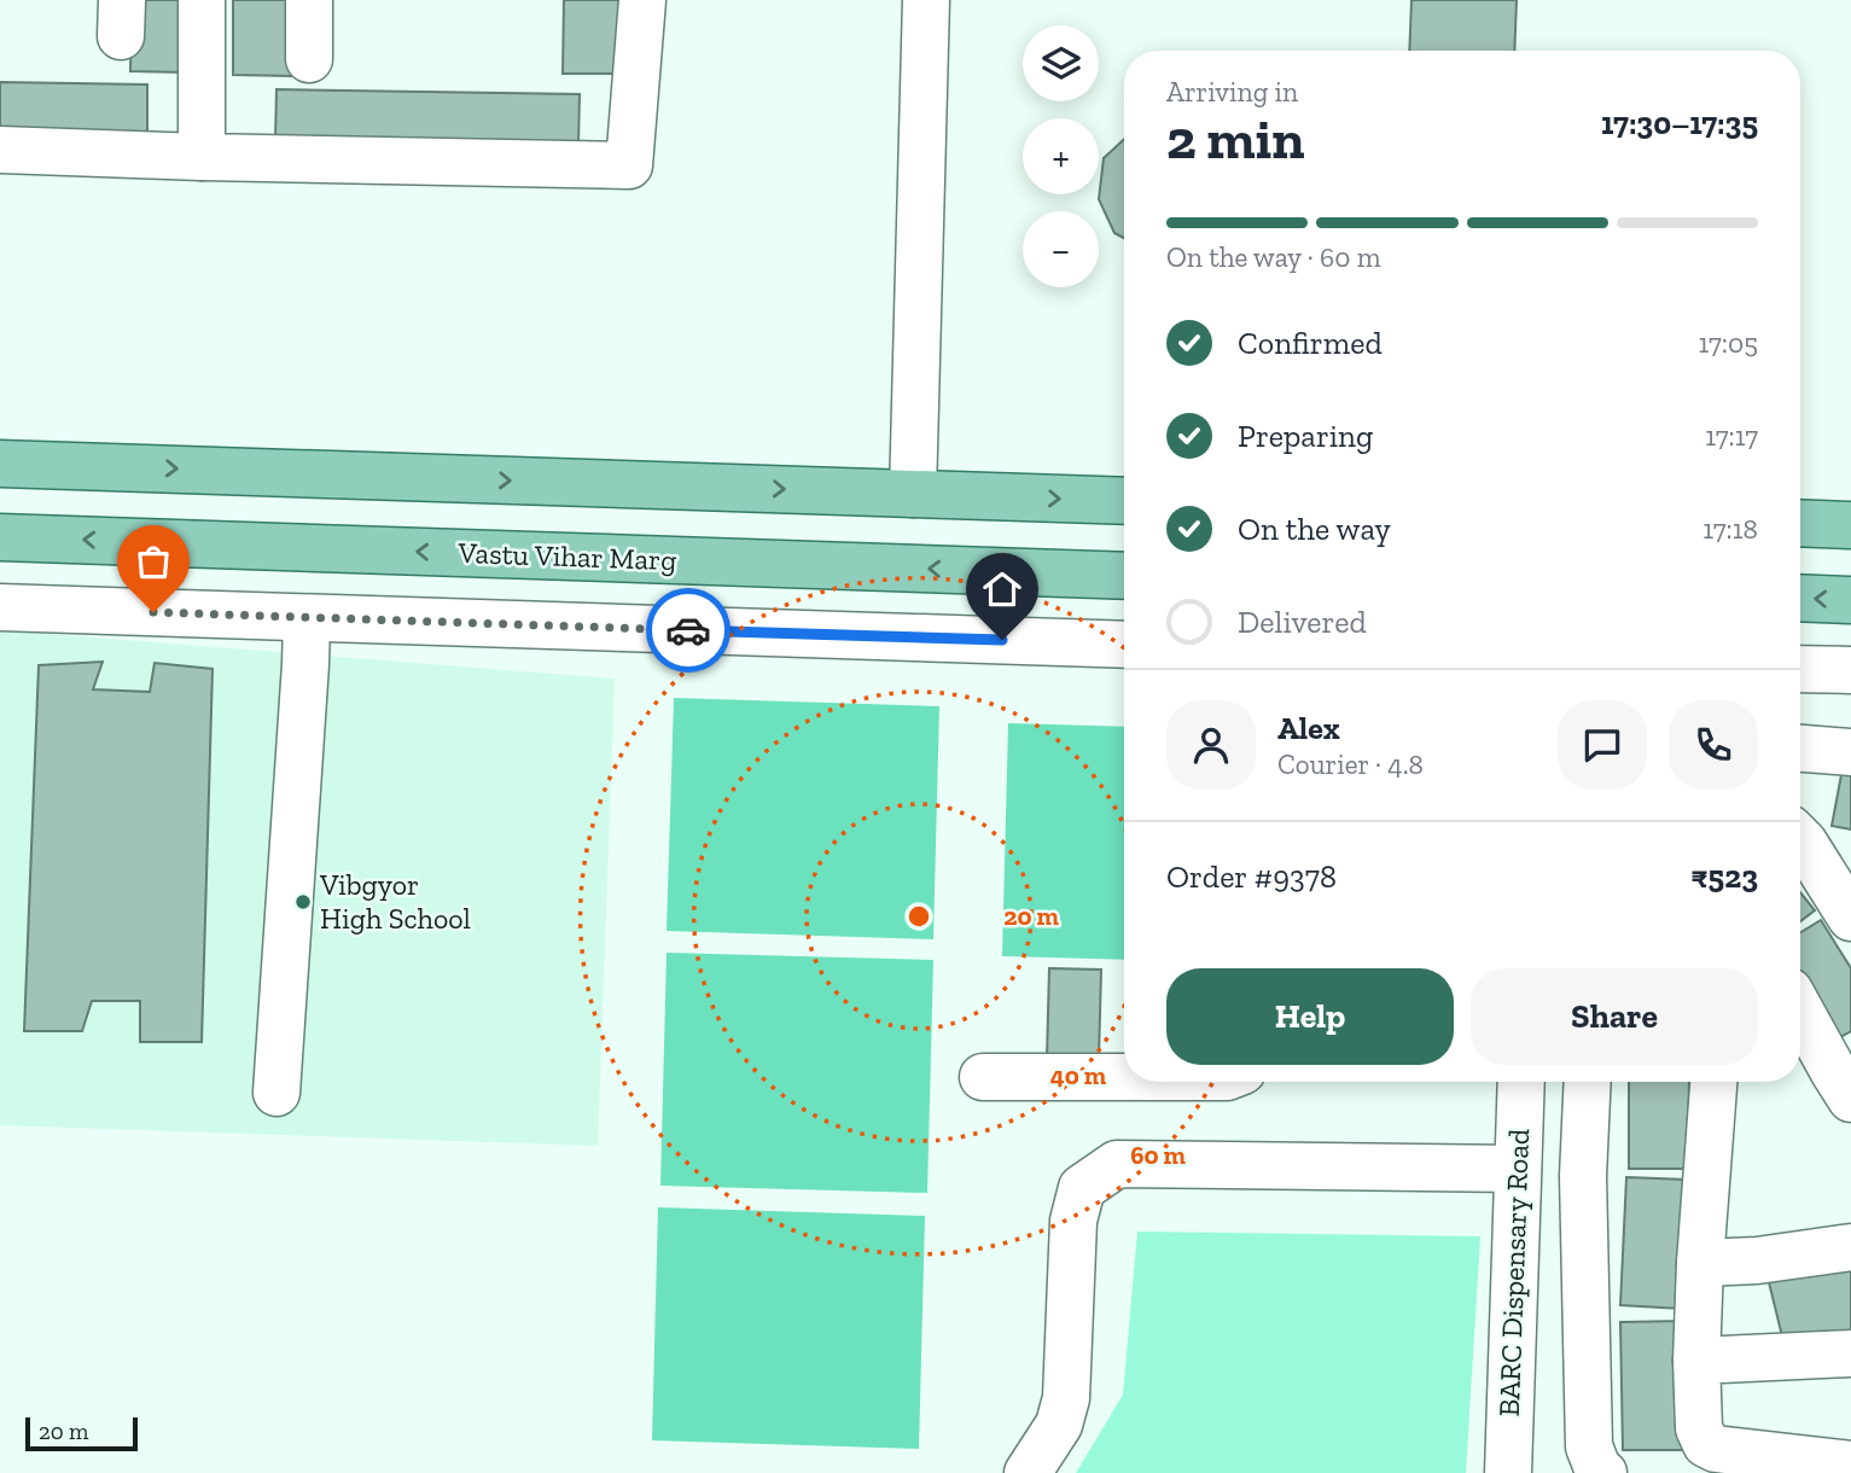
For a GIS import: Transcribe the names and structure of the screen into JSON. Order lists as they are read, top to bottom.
{
  "streets": {
    "main road": ["Vastu Vihar Marg"],
    "street": ["BARC Dispensary Road"]
  },
  "places": ["Vibgyor High School"],
  "scale_bar": "20 m",
  "page": {
    "map_buttons": ["+", "−"],
    "heading": ["2 min", "Arriving in", "17:30–17:35"],
    "panel": [
      "Alex",
      "Courier · 4.8",
      "Order #9378",
      "₹523"
    ],
    "bar": "On the way · 60 m",
    "list": [
      ["Confirmed", "17:05"],
      ["Preparing", "17:17"],
      ["On the way", "17:18"],
      "Delivered"
    ],
    "buttons": ["Help", "Share"],
    "scale": "20 m"
  },
  "rings": ["20 m", "40 m", "60 m"]
}
